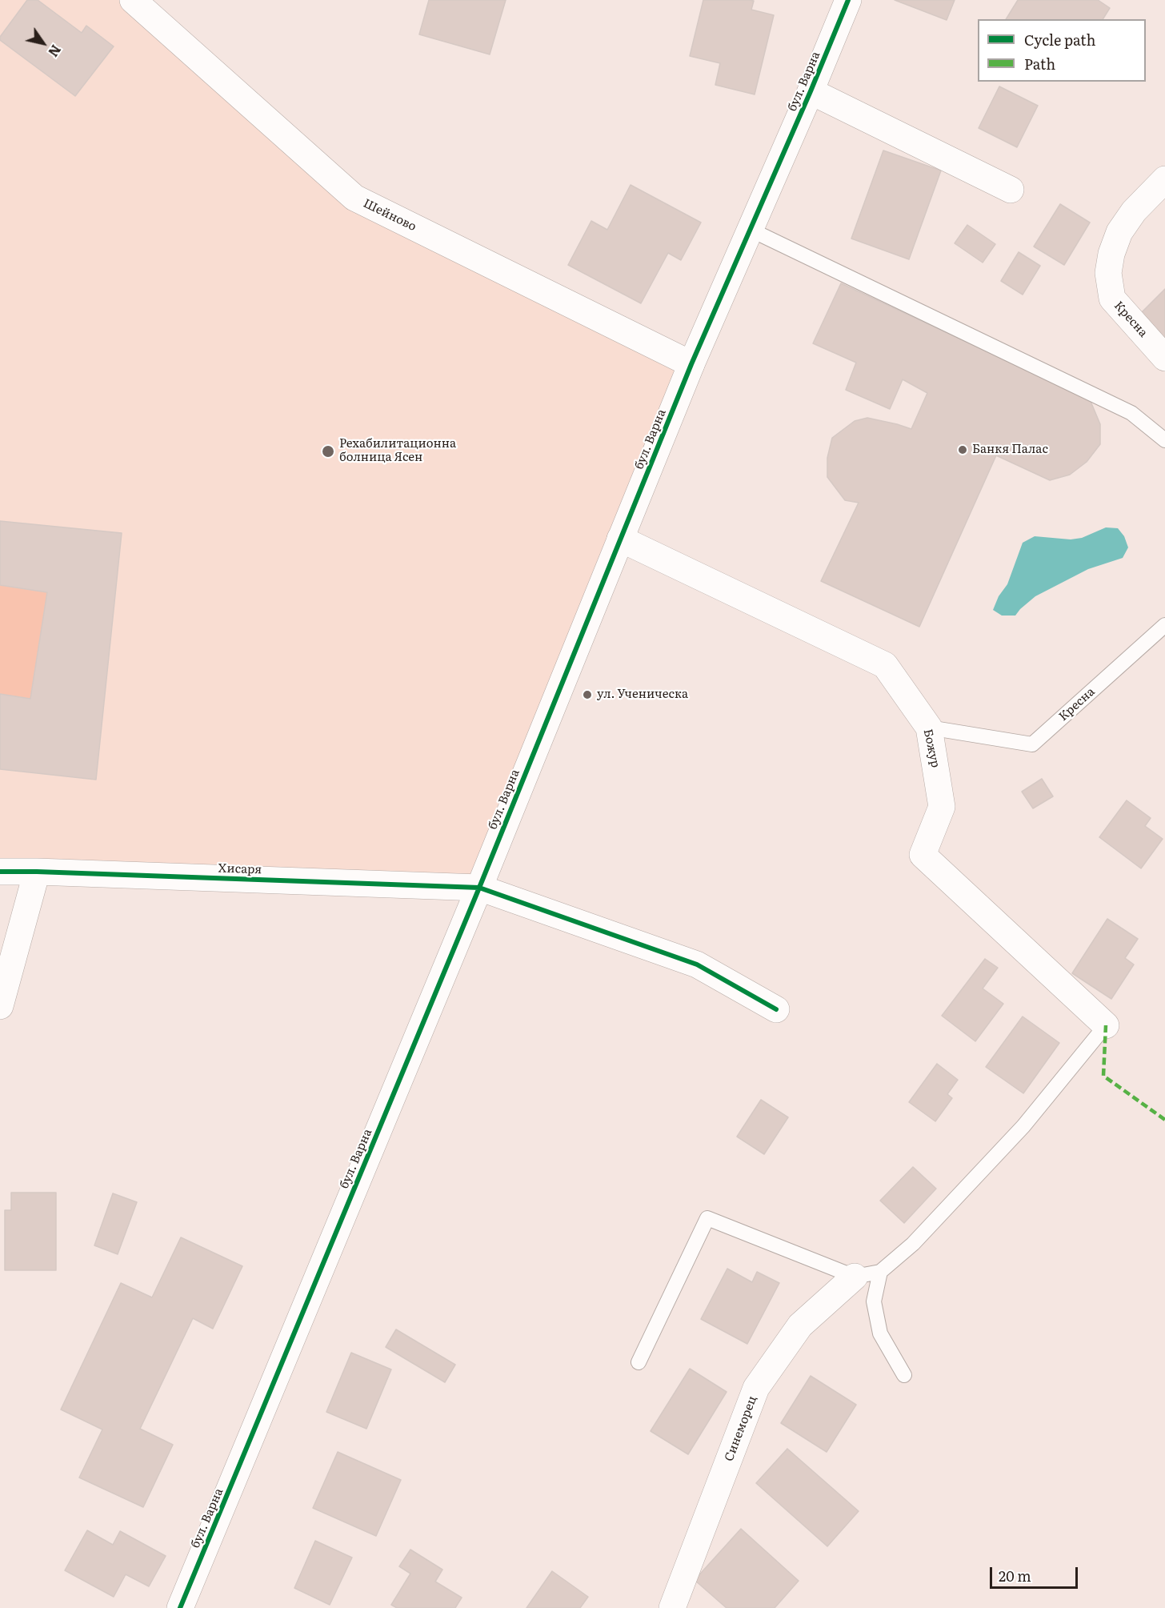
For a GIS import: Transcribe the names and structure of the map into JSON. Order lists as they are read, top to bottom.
{
  "streets": {
    "street": [
      "бул. Варна",
      "Шейново",
      "Кресна",
      "Божур",
      "Хисаря",
      "Синеморец"
    ]
  },
  "crossings": [
    ["бул. Варна", "Шейново"],
    ["бул. Варна", "Божур"],
    ["бул. Варна", "Хисаря"],
    ["Кресна", "Божур"]
  ],
  "places": ["Банкя Палас", "Рехабилитационна болница Ясен", "ул. Ученическа"],
  "legend": ["Cycle path", "Path"],
  "scale_bar": "20 m",
  "north": "bottom right"
}
